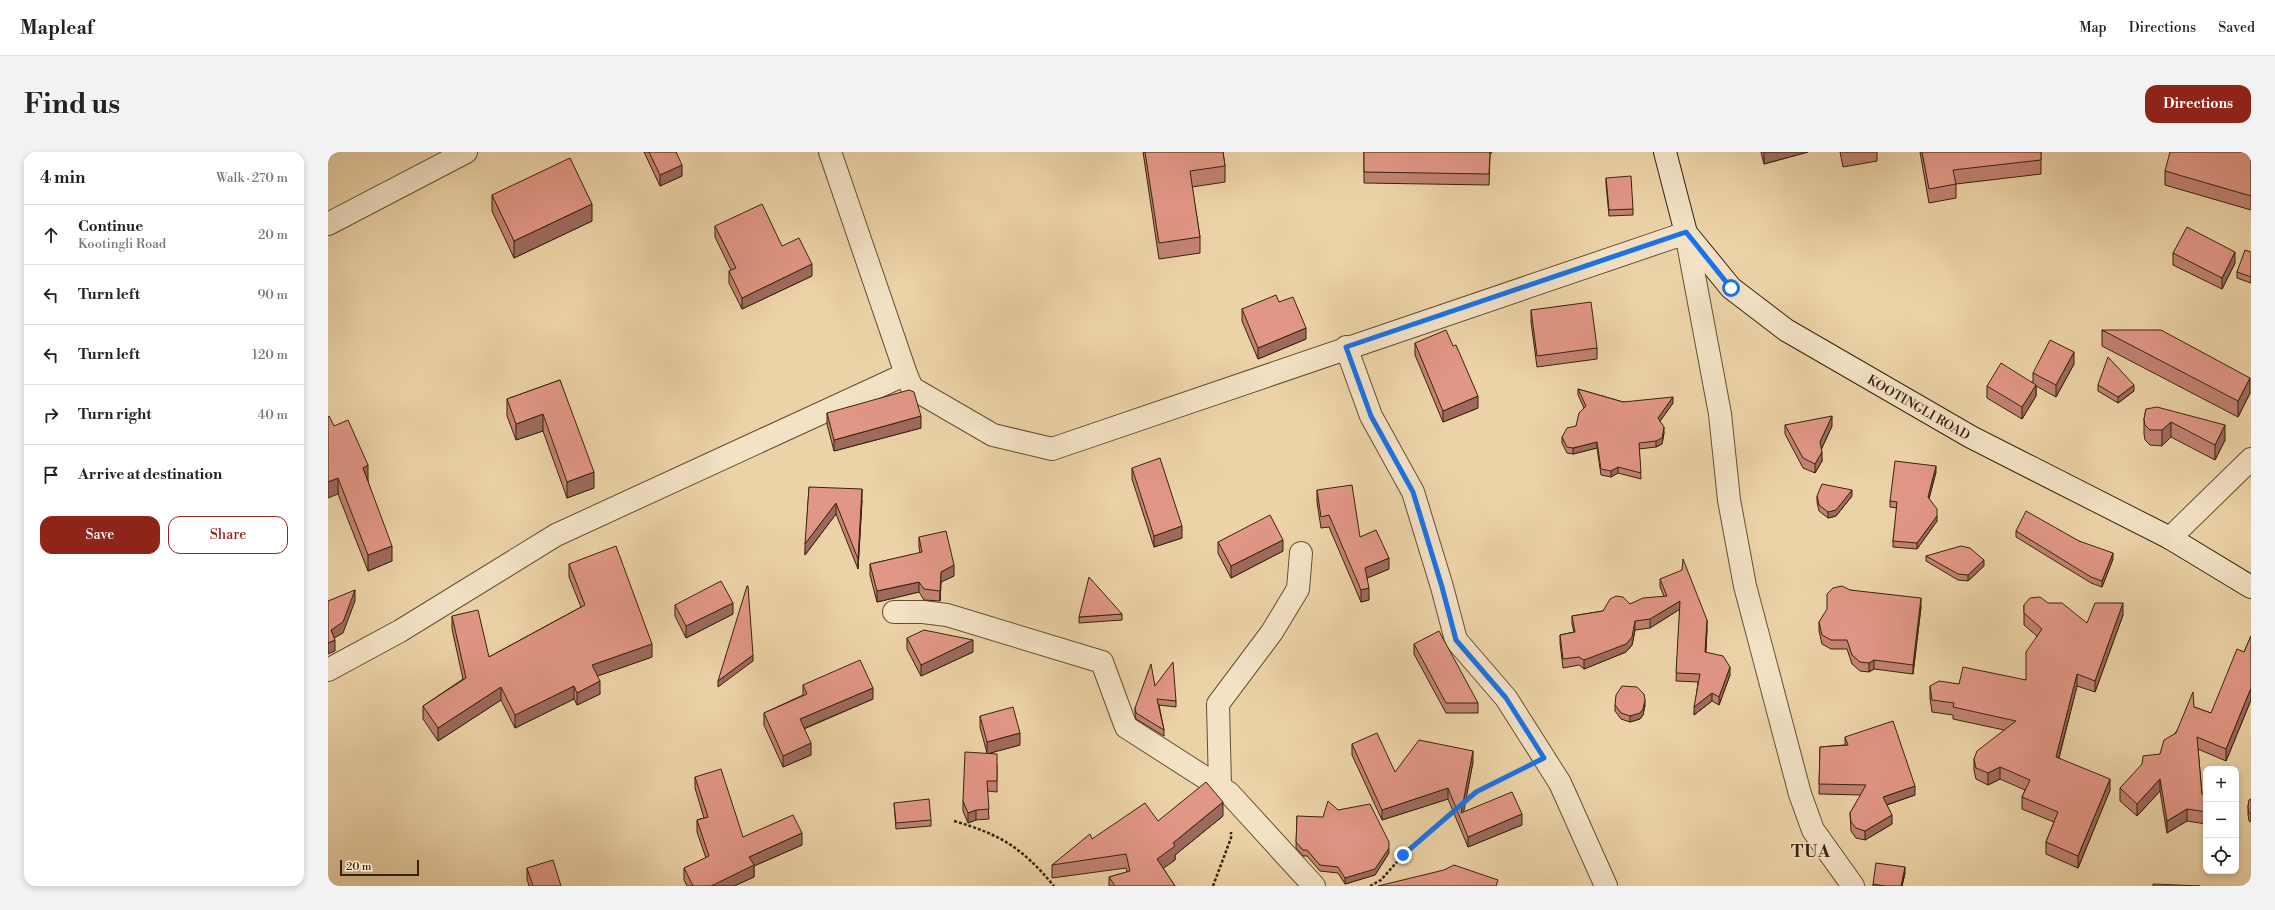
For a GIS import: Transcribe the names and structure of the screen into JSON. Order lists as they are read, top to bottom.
{
  "streets": {
    "street": ["KOOTINGLI ROAD"]
  },
  "districts": ["TUA"],
  "scale_bar": "20 m",
  "page": {
    "header": "Mapleaf",
    "nav": ["Map", "Directions", "Saved"],
    "buttons": [
      "Directions",
      ["Save", "Share"]
    ],
    "title": "Find us",
    "heading": ["4 min", "Walk · 270 m"],
    "list": [
      ["Continue", "Kootingli Road", "20 m"],
      ["Turn left", "90 m"],
      ["Turn left", "120 m"],
      ["Turn right", "40 m"],
      "Arrive at destination"
    ],
    "map_buttons": ["+", "−"],
    "scale": "20 m"
  }
}
